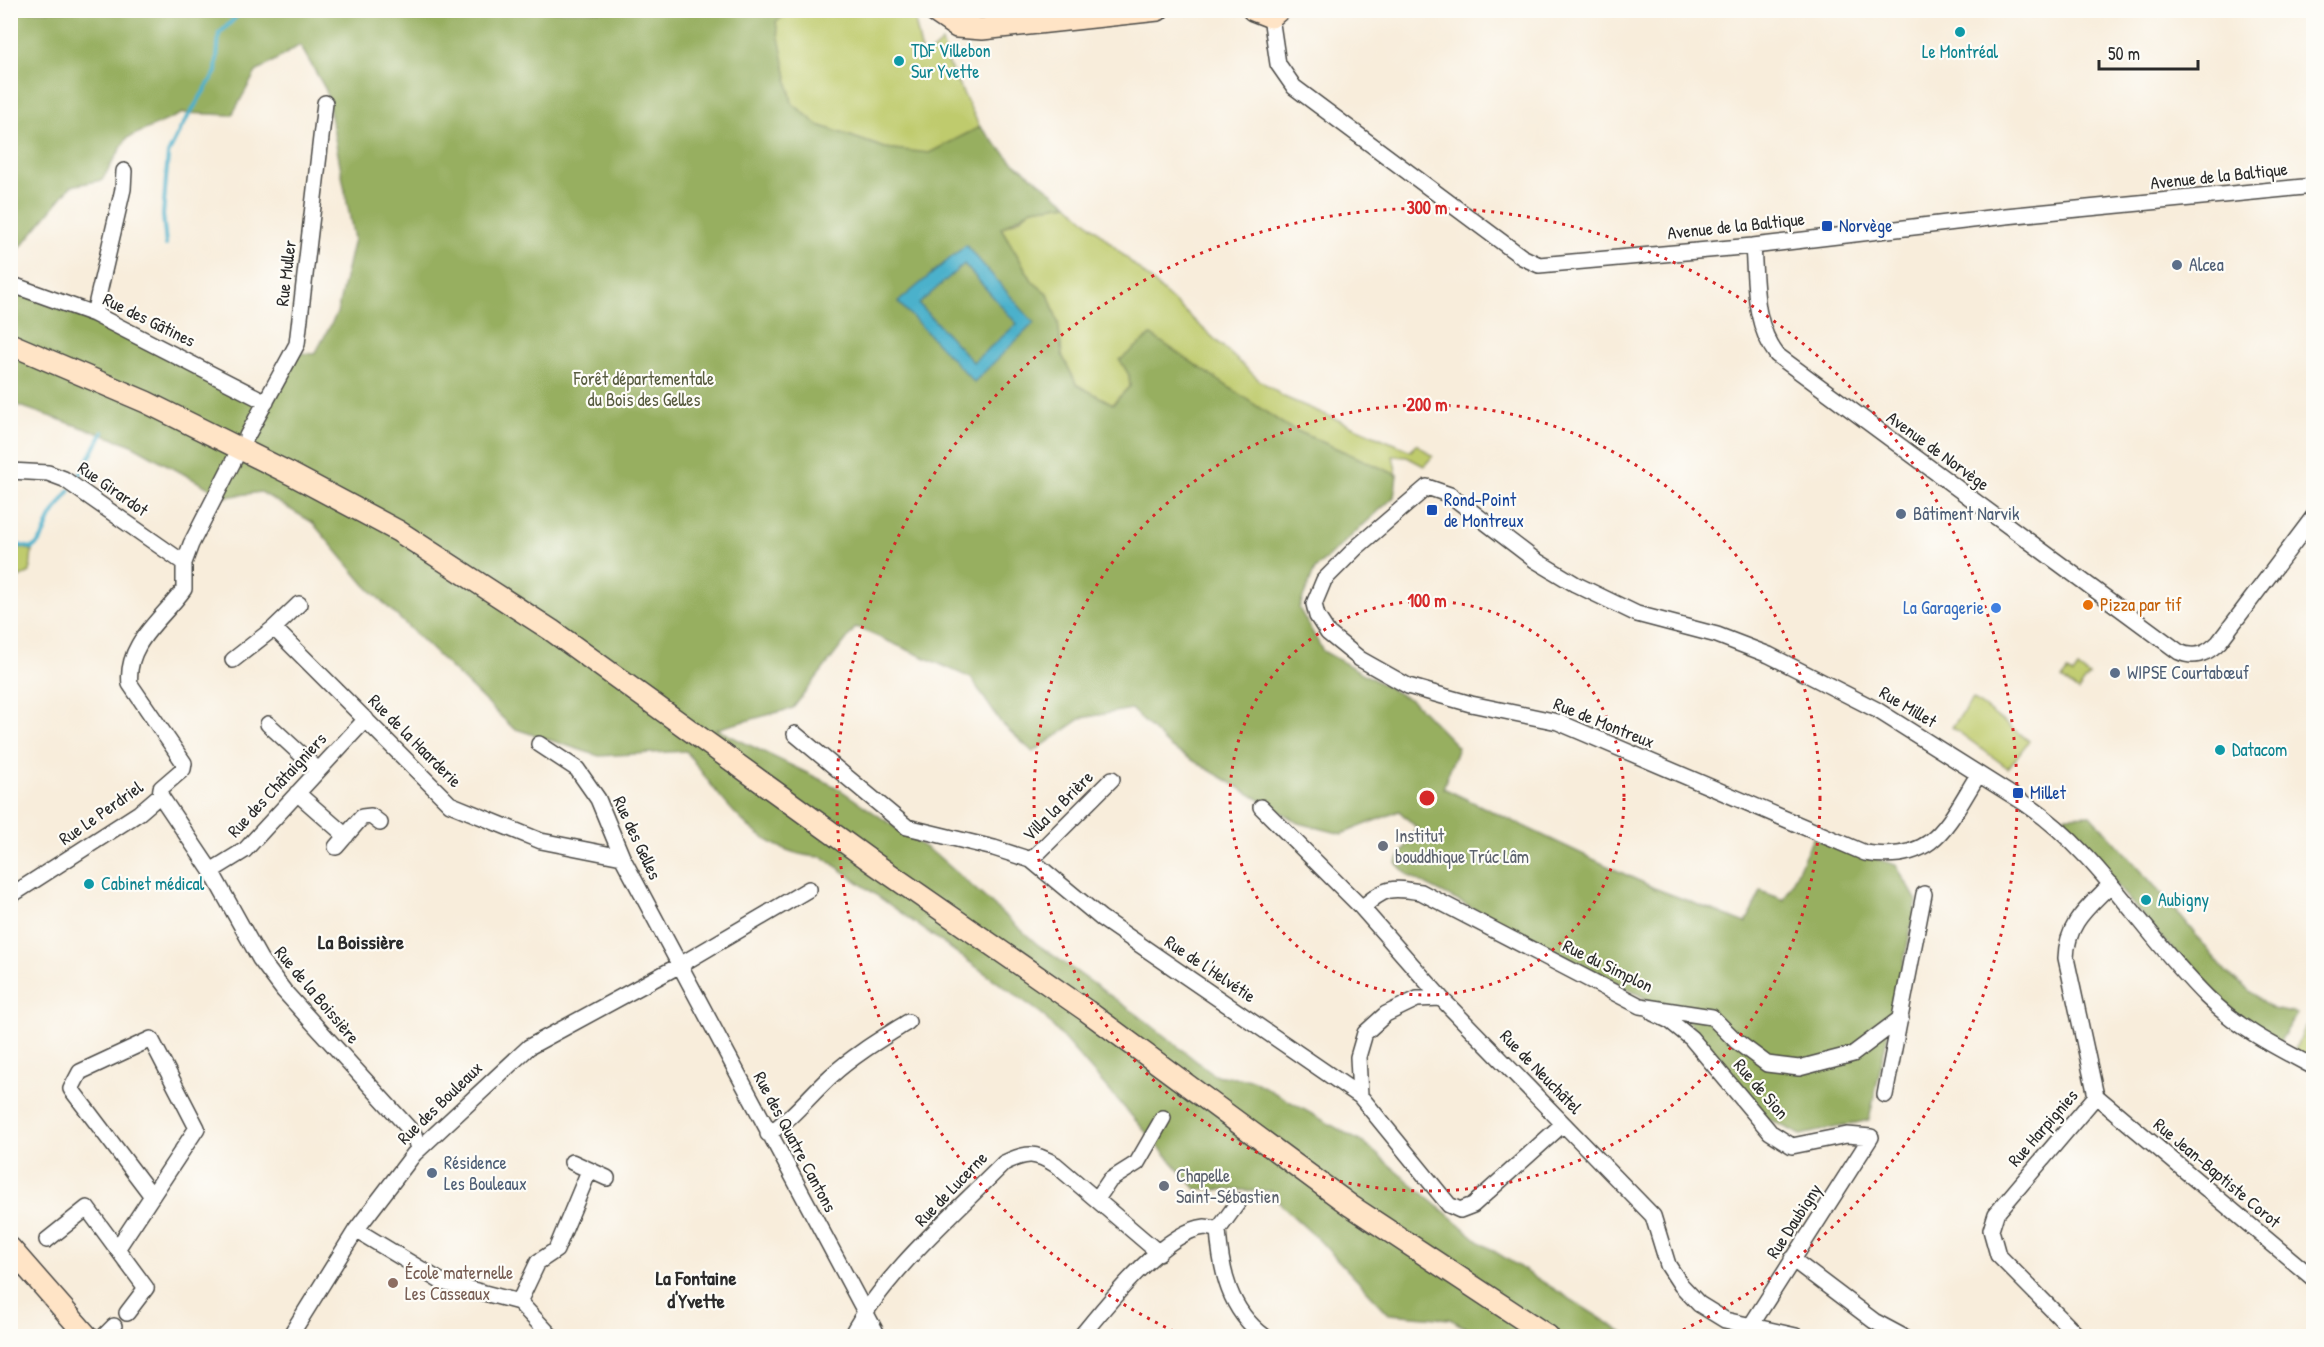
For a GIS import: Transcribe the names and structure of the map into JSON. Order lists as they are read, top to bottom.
{
  "streets": {
    "street": [
      "Avenue de la Baltique",
      "Rue Muller",
      "Rue des Gâtines",
      "Avenue de Norvège",
      "Rue Girardot",
      "Rue Millet",
      "Rue de Montreux",
      "Rue de la Haarderie",
      "Rue des Châtaigniers",
      "Villa la Brière",
      "Rue Le Perdriel",
      "Rue des Gelles",
      "Rue du Simplon",
      "Rue de l'Helvétie",
      "Rue de la Boissière",
      "Rue de Neuchâtel",
      "Rue de Sion",
      "Rue des Bouleaux",
      "Rue Harpignies",
      "Rue des Quatre Cantons",
      "Rue Jean-Baptiste Corot",
      "Rue de Lucerne",
      "Rue Daubigny"
    ]
  },
  "crossings": [
    ["Avenue de la Baltique", "Avenue de Norvège"],
    ["Rue Muller", "Rue des Gâtines"],
    ["Rue Girardot", "Rue Le Perdriel"],
    ["Rue Millet", "Rue de Montreux"],
    ["Rue Millet", "Rue Harpignies"],
    ["Rue de la Haarderie", "Rue des Châtaigniers"],
    ["Rue de la Haarderie", "Rue des Gelles"],
    ["Rue des Châtaigniers", "Rue de la Boissière"],
    ["Villa la Brière", "Rue de l'Helvétie"],
    ["Rue Le Perdriel", "Rue de la Boissière"],
    ["Rue des Gelles", "Rue des Bouleaux"],
    ["Rue des Gelles", "Rue des Quatre Cantons"],
    ["Rue du Simplon", "Rue de Neuchâtel"],
    ["Rue du Simplon", "Rue de Sion"],
    ["Rue de l'Helvétie", "Rue de Neuchâtel"],
    ["Rue de la Boissière", "Rue des Bouleaux"],
    ["Rue de Neuchâtel", "Rue Daubigny"],
    ["Rue de Sion", "Rue Daubigny"],
    ["Rue des Bouleaux", "Rue des Quatre Cantons"],
    ["Rue Harpignies", "Rue Jean-Baptiste Corot"],
    ["Rue des Quatre Cantons", "Rue de Lucerne"]
  ],
  "districts": ["La Boissière", "La Fontaine d'Yvette"],
  "parks": ["Forêt départementale du Bois des Gelles"],
  "places": {
    "other": [
      "Le Montréal",
      "TDF Villebon Sur Yvette",
      "Alcea",
      "Bâtiment Narvik",
      "Pizza par tif",
      "La Garagerie",
      "WIPSE Courtabœuf",
      "Datacom",
      "Institut bouddhique Trúc Lâm",
      "Cabinet médical",
      "Aubigny",
      "Résidence Les Bouleaux",
      "Chapelle Saint-Sébastien",
      "École maternelle Les Casseaux"
    ],
    "transit": ["Norvège", "Rond-Point de Montreux", "Millet"]
  },
  "scale_bar": "50 m",
  "rings": ["300 m", "200 m", "100 m"]
}
